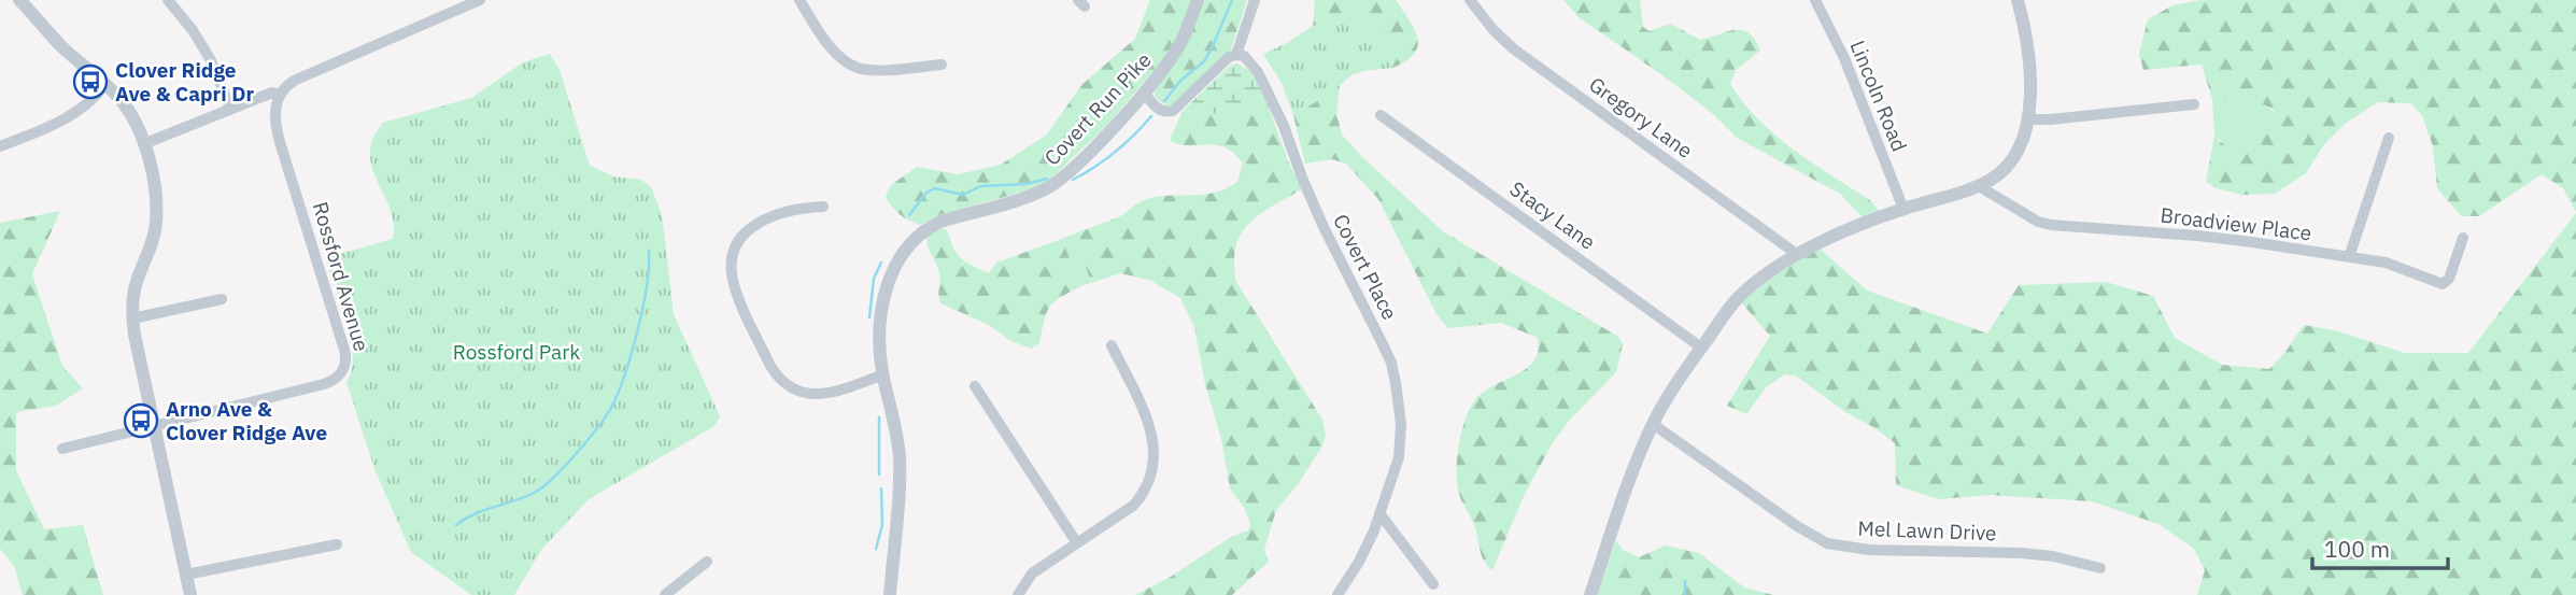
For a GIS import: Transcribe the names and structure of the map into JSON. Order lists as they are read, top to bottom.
{
  "streets": {
    "street": [
      "Lincoln Road",
      "Covert Run Pike",
      "Gregory Lane",
      "Stacy Lane",
      "Broadview Place",
      "Covert Place",
      "Rossford Avenue",
      "Mel Lawn Drive"
    ]
  },
  "parks": ["Rossford Park"],
  "places": {
    "bus stop": ["Clover Ridge Ave & Capri Dr", "Arno Ave & Clover Ridge Ave"]
  },
  "scale_bar": "100 m"
}
